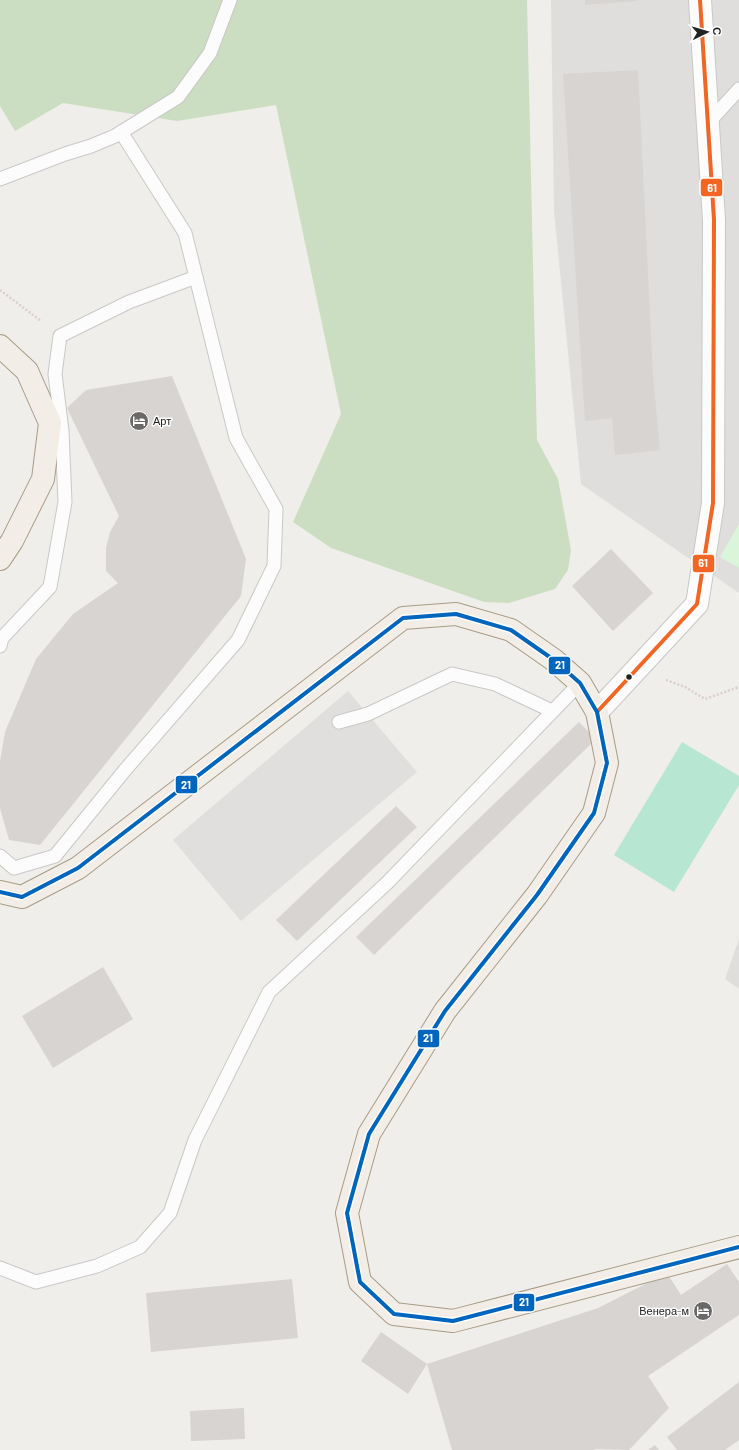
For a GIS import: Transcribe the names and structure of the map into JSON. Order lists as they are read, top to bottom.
{
  "places": {
    "hotel": ["Арт", "Венера-м"]
  },
  "lines": ["transit line 61", "transit line 21"],
  "north": "right"
}
